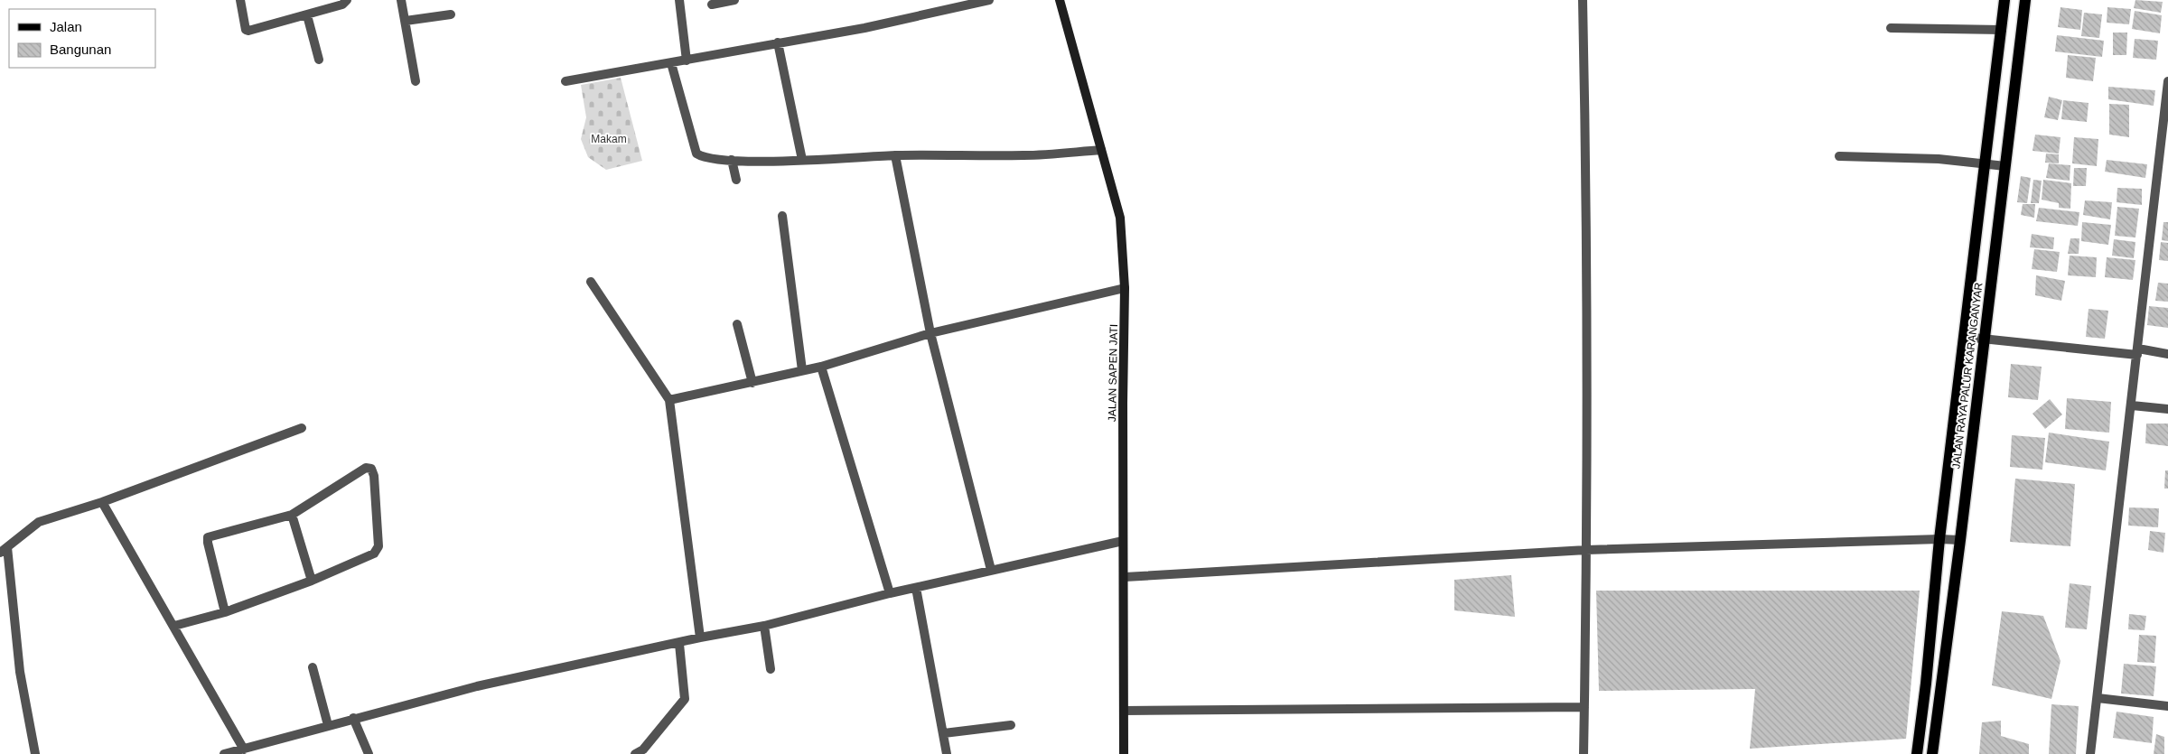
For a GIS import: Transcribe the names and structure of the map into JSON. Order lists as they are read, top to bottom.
{
  "streets": {
    "main road": ["JALAN RAYA PALUR KARANGANYAR"],
    "street": ["JALAN SAPEN JATI"]
  },
  "parks": ["Makam"],
  "legend": ["Jalan", "Bangunan"]
}
